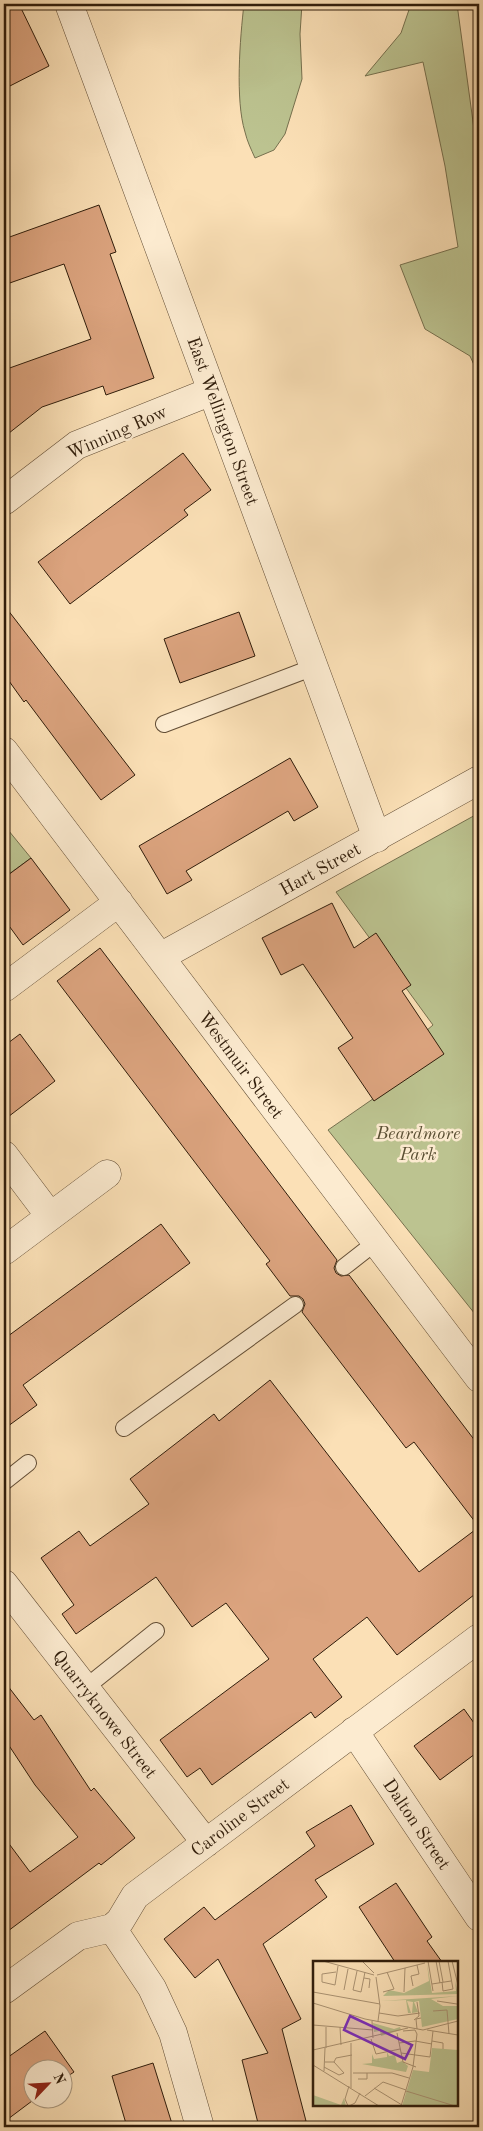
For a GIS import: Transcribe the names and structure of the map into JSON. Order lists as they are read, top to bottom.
{
  "streets": {
    "street": [
      "East Wellington Street",
      "Winning Row",
      "Hart Street",
      "Westmuir Street",
      "Quarryknowe Street",
      "Caroline Street",
      "Dalton Street"
    ]
  },
  "crossings": [
    ["East Wellington Street", "Winning Row"],
    ["East Wellington Street", "Hart Street"],
    ["Hart Street", "Westmuir Street"],
    ["Quarryknowe Street", "Caroline Street"],
    ["Caroline Street", "Dalton Street"]
  ],
  "parks": ["Beardmore Park"],
  "north": "top right"
}
